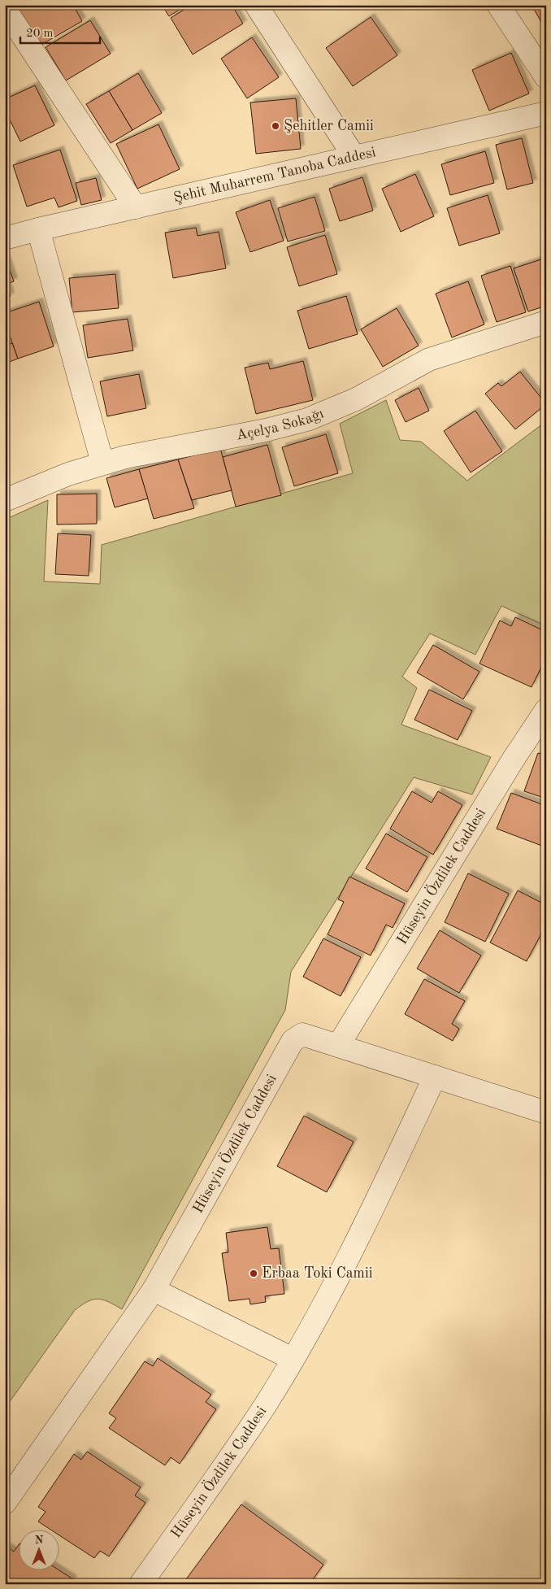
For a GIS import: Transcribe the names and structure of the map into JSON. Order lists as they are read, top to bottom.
{
  "streets": {
    "street": ["Şehit Muharrem Tanoba Caddesi", "Açelya Sokağı", "Hüseyin Özdilek Caddesi"]
  },
  "places": ["Şehitler Camii", "Erbaa Toki Camii"],
  "scale_bar": "20 m",
  "north": "top"
}
